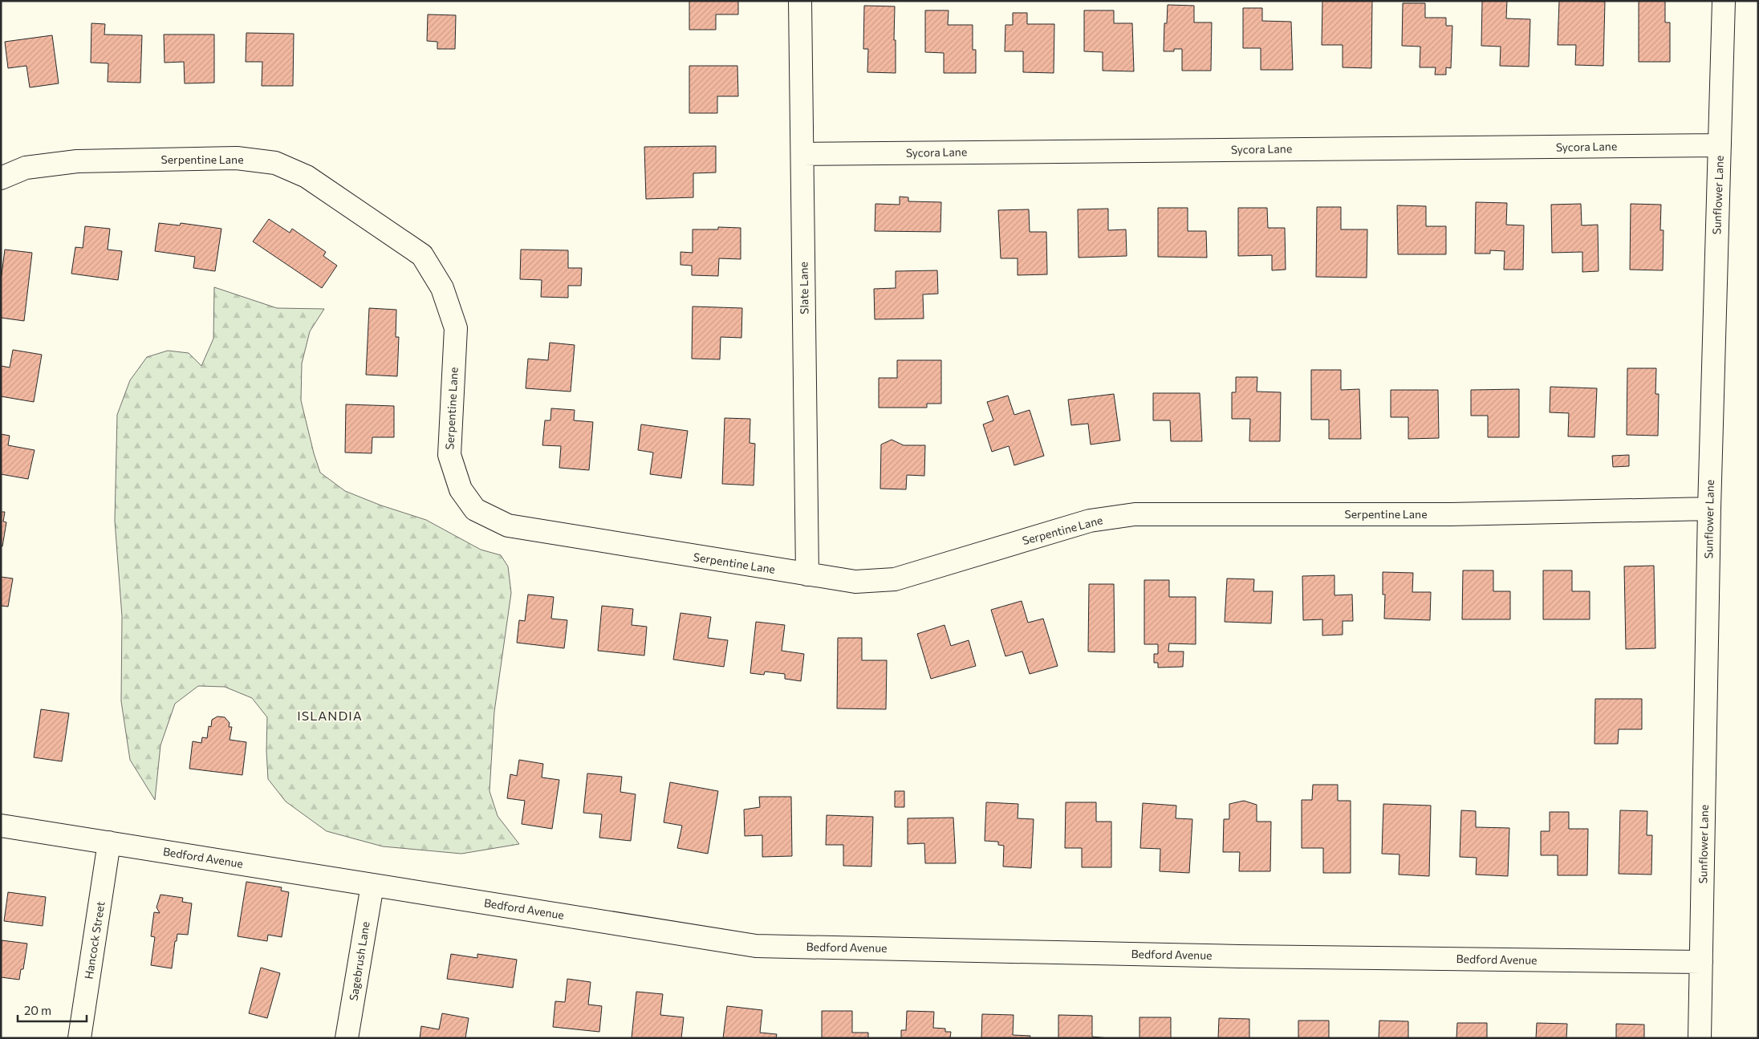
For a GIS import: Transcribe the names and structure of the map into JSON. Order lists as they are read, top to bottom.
{
  "streets": {
    "street": [
      "Sycora Lane",
      "Serpentine Lane",
      "Sunflower Lane",
      "Slate Lane",
      "Bedford Avenue",
      "Hancock Street",
      "Sagebrush Lane"
    ]
  },
  "crossings": [
    ["Sycora Lane", "Sunflower Lane"],
    ["Sycora Lane", "Slate Lane"],
    ["Serpentine Lane", "Sunflower Lane"],
    ["Serpentine Lane", "Slate Lane"],
    ["Sunflower Lane", "Bedford Avenue"],
    ["Bedford Avenue", "Hancock Street"],
    ["Bedford Avenue", "Sagebrush Lane"]
  ],
  "districts": ["ISLANDIA"],
  "scale_bar": "20 m"
}
